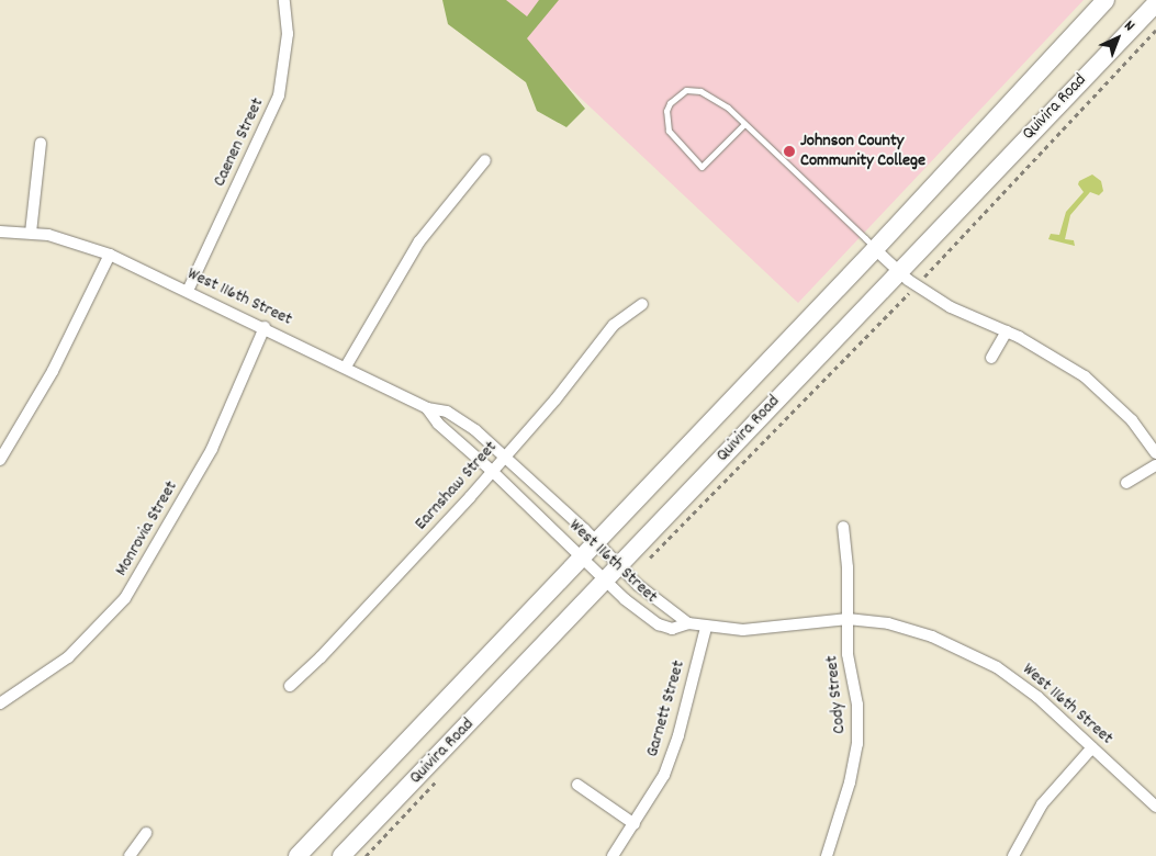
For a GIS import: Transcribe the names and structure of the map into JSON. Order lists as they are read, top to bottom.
{
  "streets": {
    "main road": ["Quivira Road"],
    "street": [
      "Caenen Street",
      "West 116th Street",
      "Earnshaw Street",
      "Monrovia Street",
      "Cody Street",
      "Garnett Street"
    ]
  },
  "crossings": [
    ["Quivira Road", "West 116th Street"],
    ["Caenen Street", "West 116th Street"],
    ["West 116th Street", "Earnshaw Street"],
    ["West 116th Street", "Monrovia Street"],
    ["West 116th Street", "Cody Street"],
    ["West 116th Street", "Garnett Street"]
  ],
  "places": ["Johnson County Community College"],
  "north": "top right"
}
